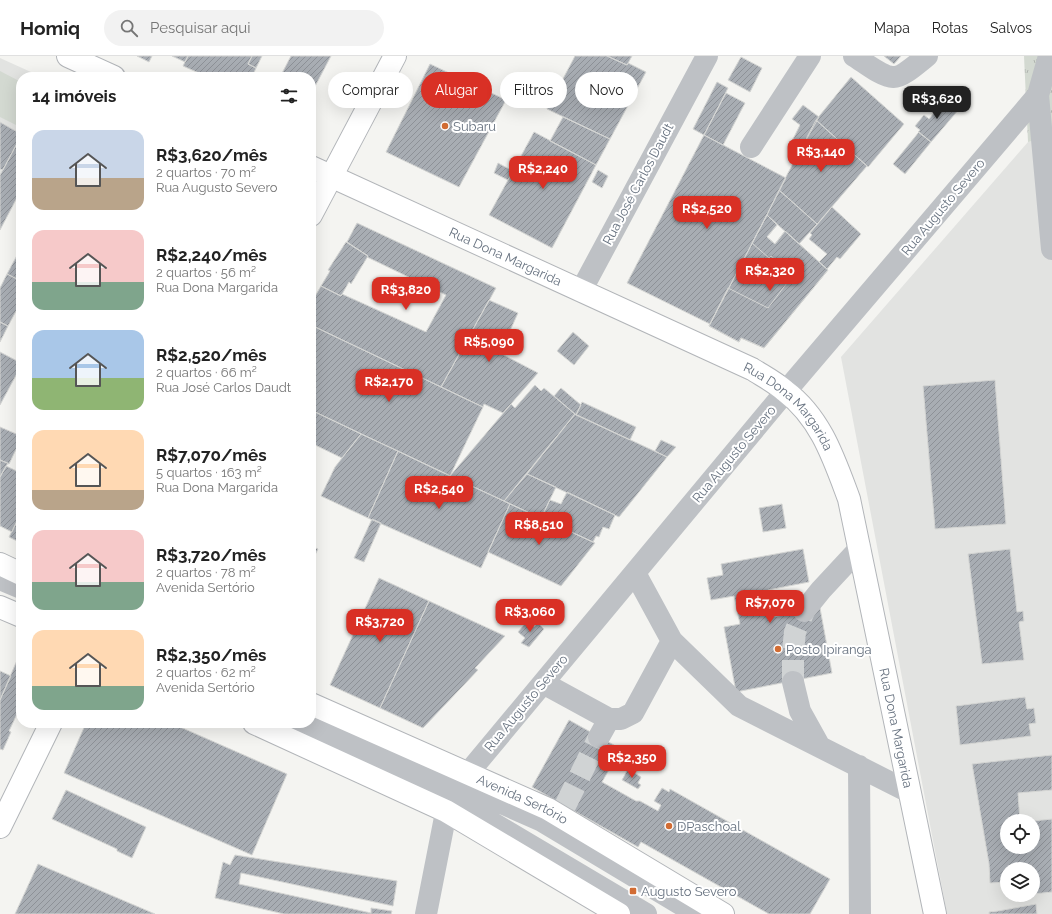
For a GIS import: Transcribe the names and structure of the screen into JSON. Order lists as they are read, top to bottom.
{
  "streets": {
    "main road": ["Rua Dona Margarida", "Avenida Sertório"],
    "street": ["Rua José Carlos Daudt", "Rua Augusto Severo"]
  },
  "crossings": [
    ["Rua José Carlos Daudt", "Rua Dona Margarida"],
    ["Rua Augusto Severo", "Rua Dona Margarida"],
    ["Rua Augusto Severo", "Avenida Sertório"]
  ],
  "places": {
    "other": ["Subaru", "Posto Ipiranga", "DPaschoal"],
    "transit": ["Augusto Severo"]
  },
  "page": {
    "header": "Homiq",
    "search": "Pesquisar aqui",
    "nav": ["Mapa", "Rotas", "Salvos"],
    "chip": [
      "Comprar",
      "Alugar",
      "Filtros",
      "Novo"
    ],
    "heading": "14 imóveis",
    "price": [
      "R$3,620",
      "R$3,140",
      "R$2,240",
      "R$2,520",
      "R$2,320",
      "R$3,820",
      "R$5,090",
      "R$2,170",
      "R$2,540",
      "R$8,510",
      "R$7,070",
      "R$3,060",
      "R$3,720",
      "R$2,350"
    ],
    "list": [
      {
        "name": "R$3,620/mês",
        "note": "2 quartos · 70 m² · Rua Augusto Severo"
      },
      {
        "name": "R$2,240/mês",
        "note": "2 quartos · 56 m² · Rua Dona Margarida"
      },
      {
        "name": "R$2,520/mês",
        "note": "2 quartos · 66 m² · Rua José Carlos Daudt"
      },
      {
        "name": "R$7,070/mês",
        "note": "5 quartos · 163 m² · Rua Dona Margarida"
      },
      {
        "name": "R$3,720/mês",
        "note": "2 quartos · 78 m² · Avenida Sertório"
      },
      {
        "name": "R$2,350/mês",
        "note": "2 quartos · 62 m² · Avenida Sertório"
      }
    ]
  }
}
